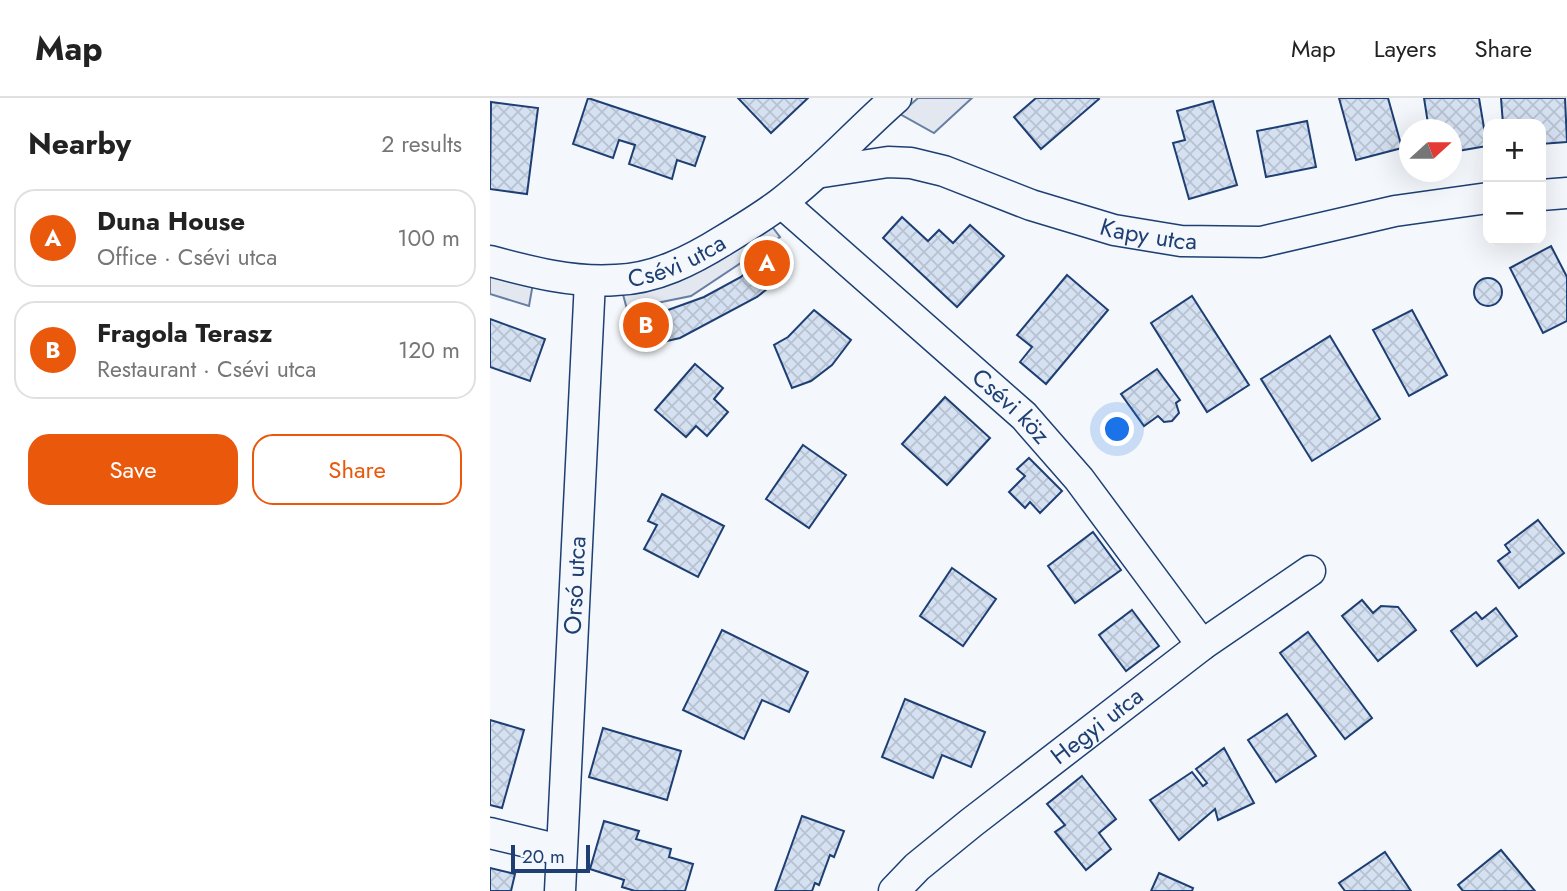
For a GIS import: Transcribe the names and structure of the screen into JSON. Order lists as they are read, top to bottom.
{
  "streets": {
    "street": [
      "Kapy utca",
      "Csévi utca",
      "Csévi köz",
      "Orsó utca",
      "Hegyi utca"
    ]
  },
  "crossings": [
    ["Kapy utca", "Csévi utca"],
    ["Csévi utca", "Csévi köz"],
    ["Csévi utca", "Orsó utca"],
    ["Csévi köz", "Hegyi utca"]
  ],
  "scale_bar": "20 m",
  "north": "right",
  "page": {
    "header": "Map",
    "nav": ["Map", "Layers", "Share"],
    "heading": ["Nearby", "2 results"],
    "map_buttons": ["+", "−"],
    "list": [
      {
        "mark": "A",
        "name": "Duna House",
        "note": "Office · Csévi utca",
        "value": "100 m"
      },
      {
        "mark": "B",
        "name": "Fragola Terasz",
        "note": "Restaurant · Csévi utca",
        "value": "120 m"
      }
    ],
    "pins": ["A", "B"],
    "buttons": ["Save", "Share"],
    "scale": "20 m"
  }
}
